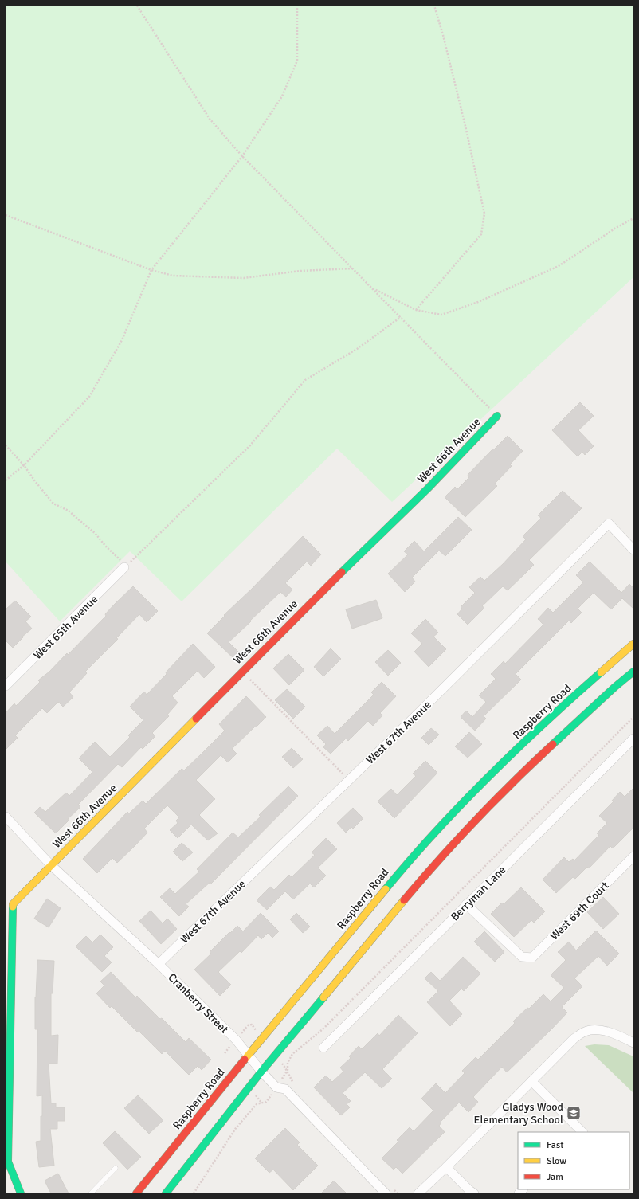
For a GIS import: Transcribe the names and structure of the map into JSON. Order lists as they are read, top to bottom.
{
  "streets": {
    "main road": ["West 66th Avenue", "Raspberry Road"],
    "street": [
      "West 65th Avenue",
      "West 67th Avenue",
      "Berryman Lane",
      "West 69th Court",
      "Cranberry Street"
    ]
  },
  "crossings": [
    ["West 66th Avenue", "Cranberry Street"],
    ["Raspberry Road", "Cranberry Street"],
    ["West 67th Avenue", "Cranberry Street"],
    ["Berryman Lane", "West 69th Court"]
  ],
  "places": {
    "school or university": ["Gladys Wood Elementary School"]
  },
  "legend": ["Fast", "Slow", "Jam"]
}
